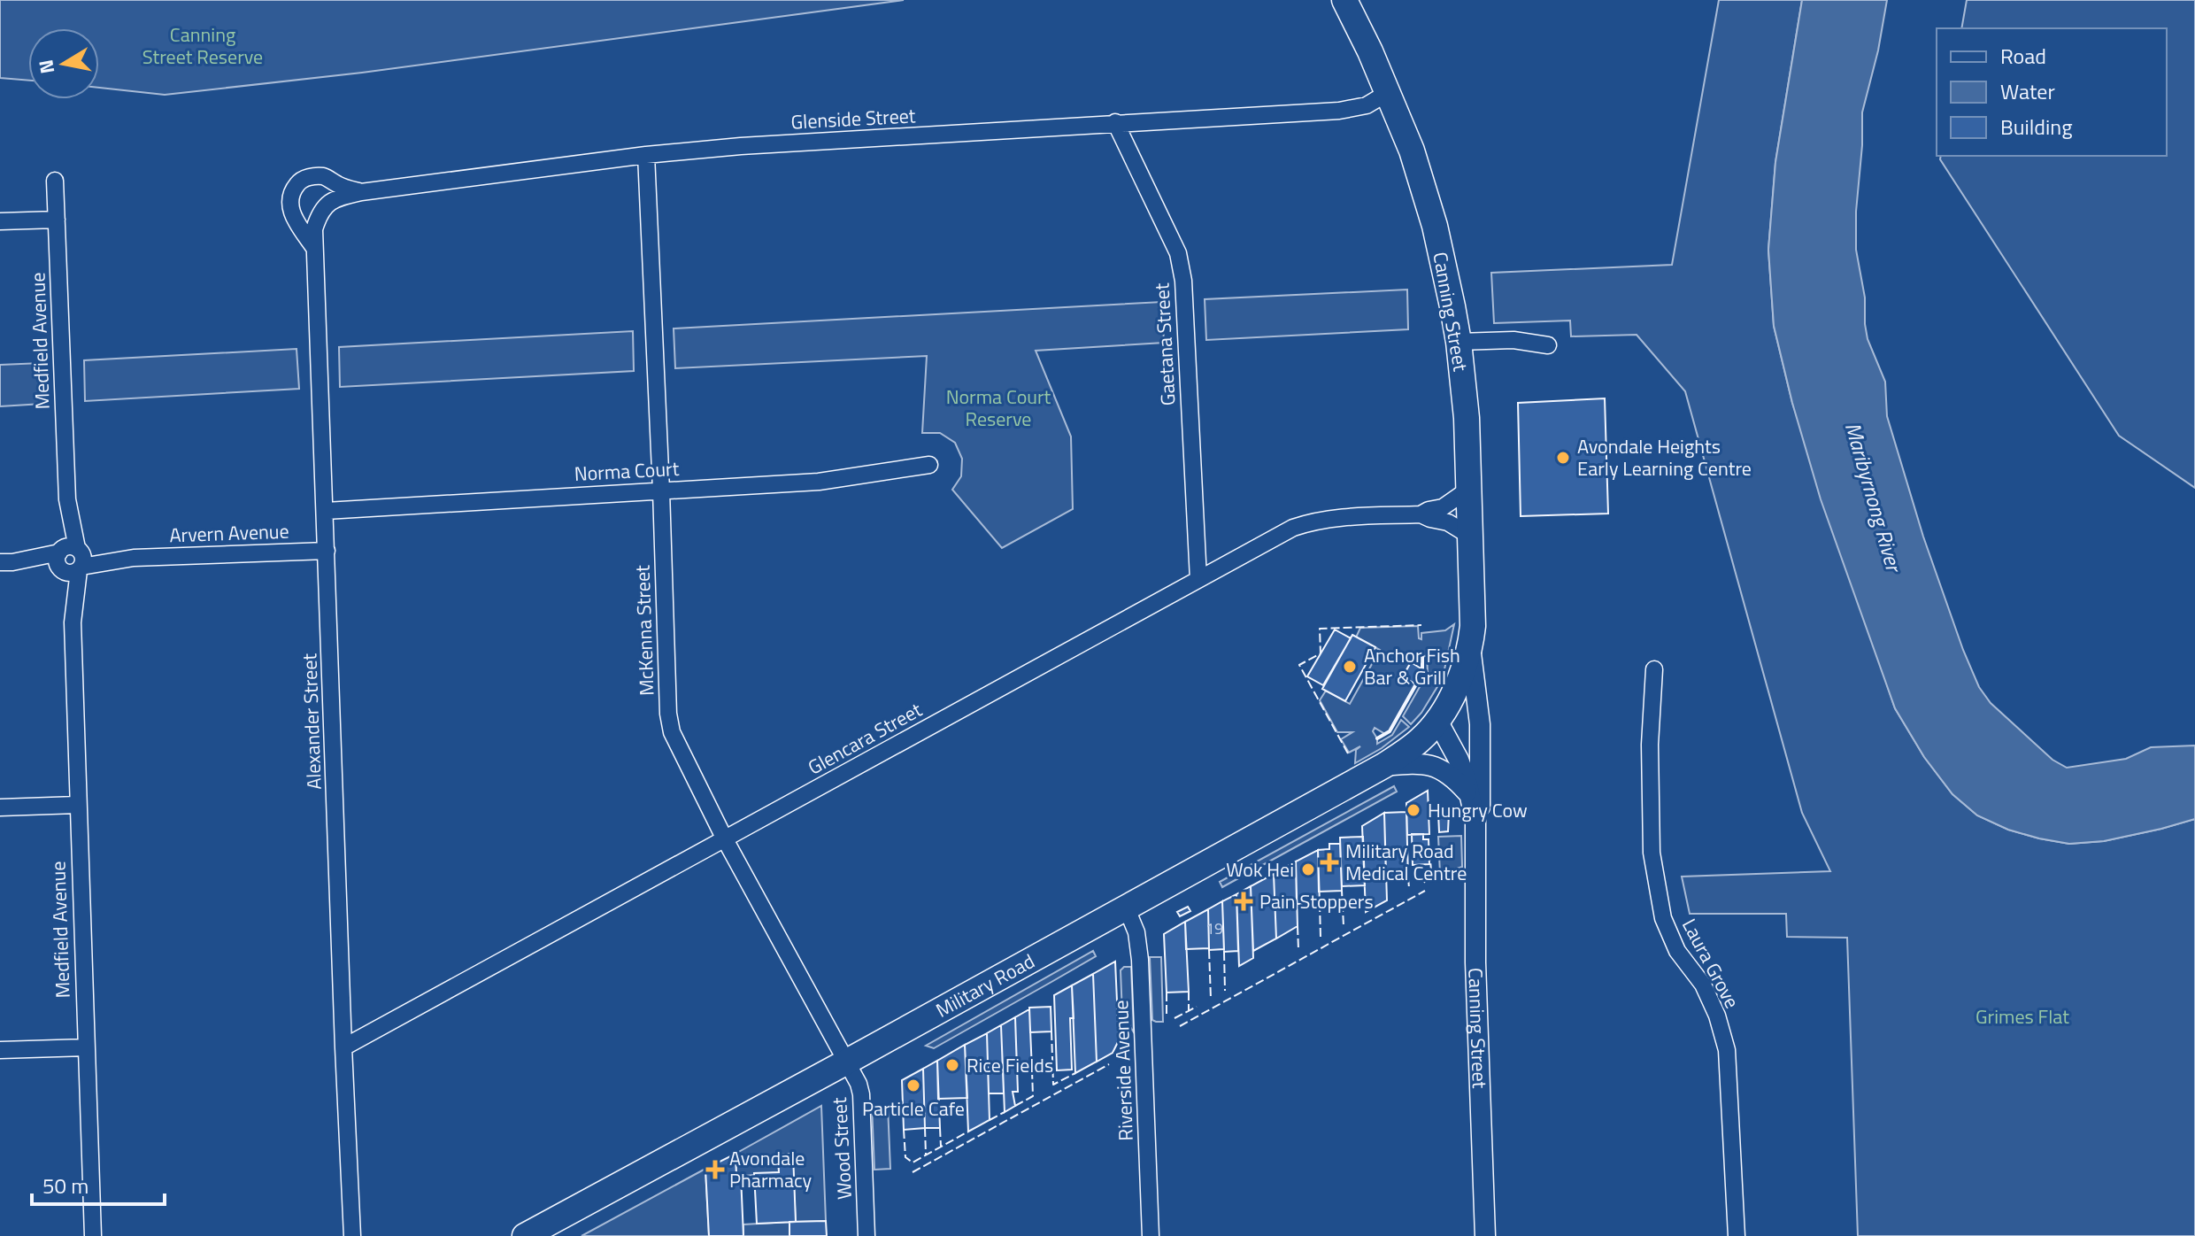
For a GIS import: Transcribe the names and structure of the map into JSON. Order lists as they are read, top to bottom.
{
  "streets": {
    "main road": ["Canning Street", "Military Road"],
    "street": [
      "Glenside Street",
      "Medfield Avenue",
      "Gaetana Street",
      "Norma Court",
      "Arvern Avenue",
      "McKenna Street",
      "Alexander Street",
      "Glencara Street",
      "Laura Grove",
      "Riverside Avenue",
      "Wood Street"
    ]
  },
  "crossings": [
    ["Glenside Street", "Canning Street"],
    ["Glenside Street", "Gaetana Street"],
    ["Glenside Street", "McKenna Street"],
    ["Glenside Street", "Alexander Street"],
    ["Canning Street", "Glencara Street"],
    ["Canning Street", "Military Road"],
    ["Medfield Avenue", "Arvern Avenue"],
    ["Gaetana Street", "Glencara Street"],
    ["Norma Court", "McKenna Street"],
    ["Norma Court", "Alexander Street"],
    ["Arvern Avenue", "Alexander Street"],
    ["McKenna Street", "Glencara Street"],
    ["McKenna Street", "Military Road"],
    ["McKenna Street", "Wood Street"],
    ["Alexander Street", "Glencara Street"],
    ["Military Road", "Riverside Avenue"],
    ["Military Road", "Wood Street"]
  ],
  "water": ["Maribyrnong River"],
  "parks": ["Canning Street Reserve", "Norma Court Reserve", "Grimes Flat"],
  "places": {
    "other": [
      "Avondale Heights Early Learning Centre",
      "Anchor Fish Bar & Grill",
      "Hungry Cow",
      "Wok Hei",
      "Rice Fields",
      "Particle Cafe"
    ],
    "health": ["Military Road Medical Centre", "Pain Stoppers", "Avondale Pharmacy"]
  },
  "house_numbers": ["19"],
  "legend": ["Road", "Water", "Building"],
  "scale_bar": "50 m",
  "north": "left"
}
